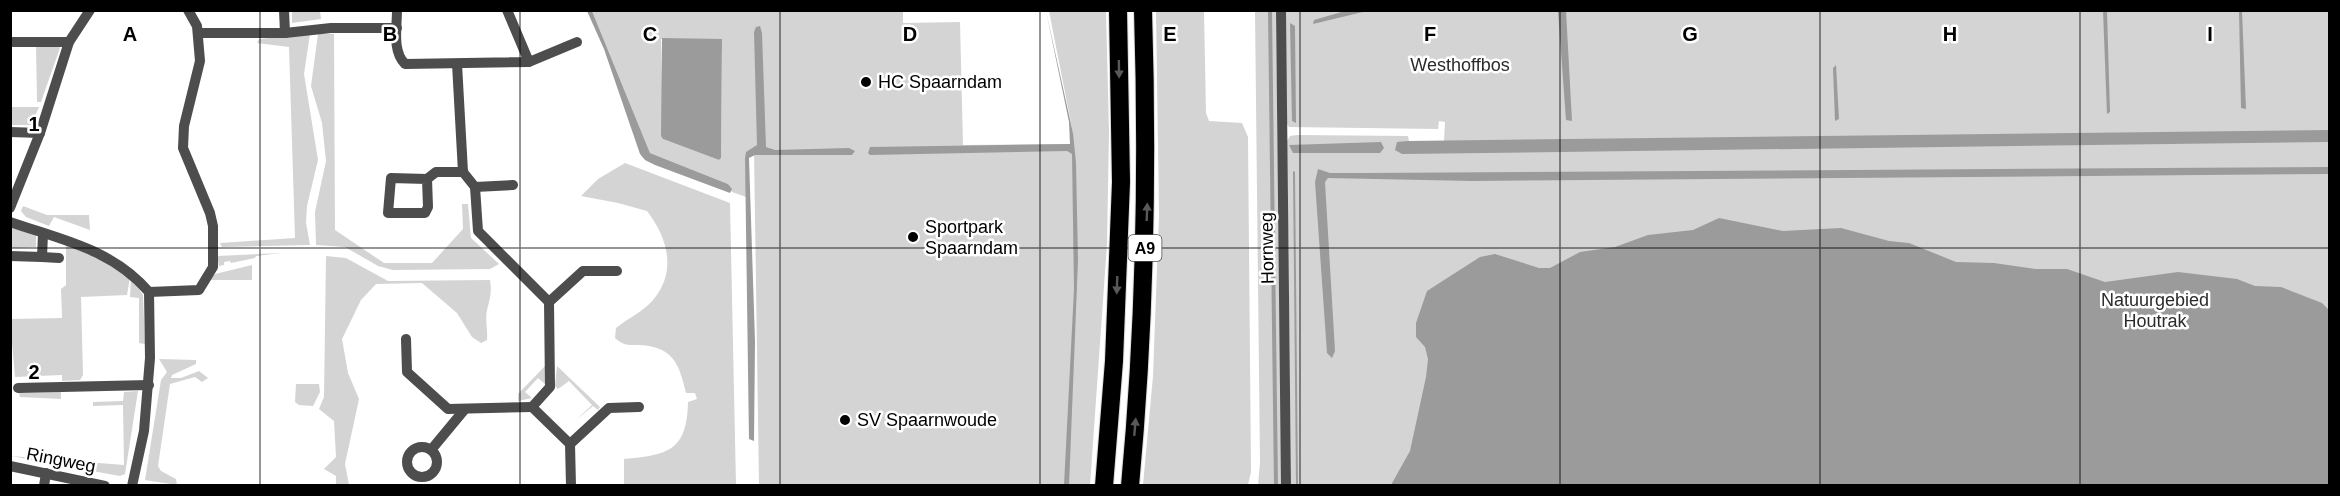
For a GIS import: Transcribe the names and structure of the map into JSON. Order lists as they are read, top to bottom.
{
  "streets": {
    "highway": ["A9"],
    "street": ["Hornweg", "Ringweg"]
  },
  "parks": ["Westhoffbos", "Natuurgebied Houtrak"],
  "places": ["HC Spaarndam", "Sportpark Spaarndam", "SV Spaarnwoude"],
  "grid": {
    "columns": [
      "A",
      "B",
      "C",
      "D",
      "E",
      "F",
      "G",
      "H",
      "I"
    ],
    "rows": ["1", "2"]
  }
}
